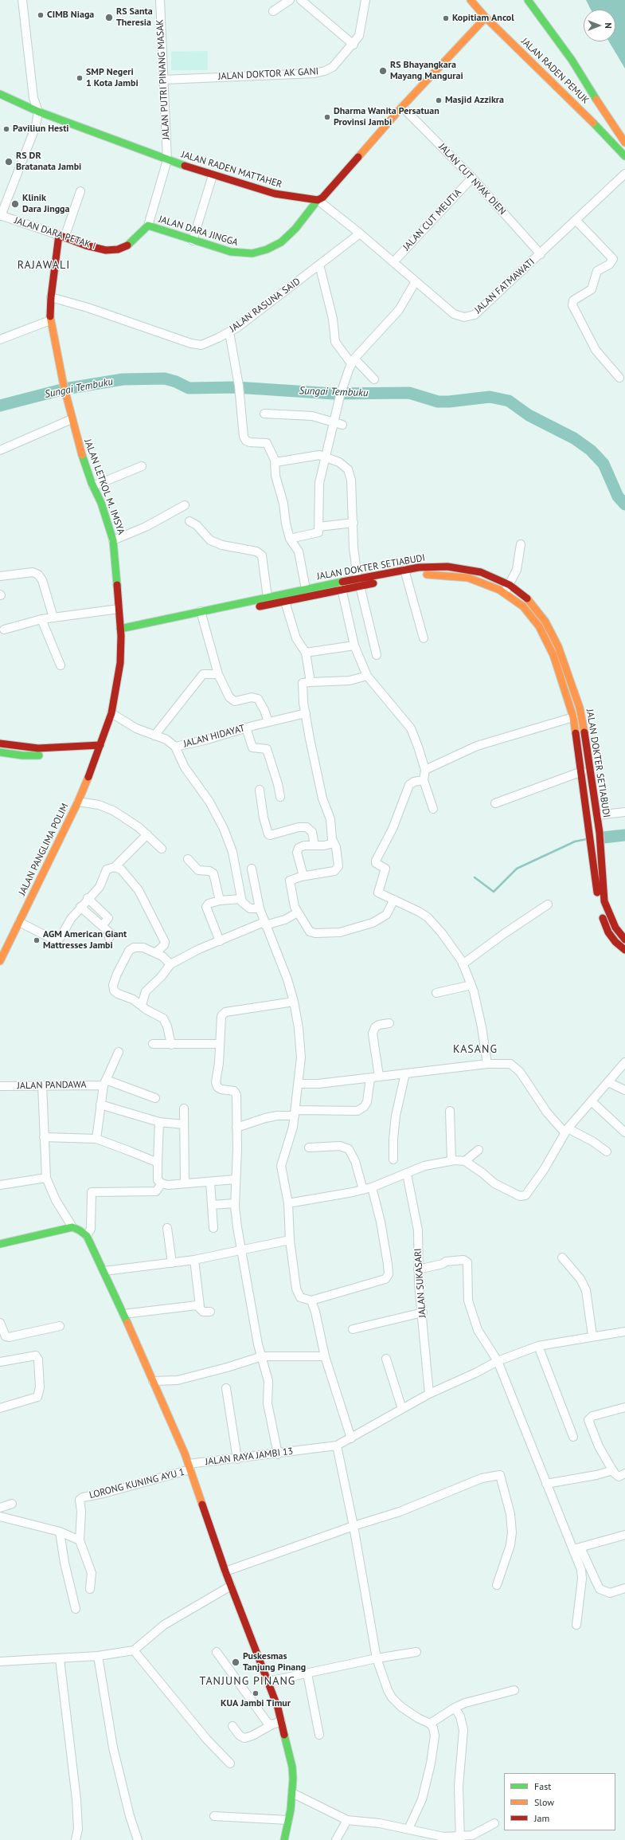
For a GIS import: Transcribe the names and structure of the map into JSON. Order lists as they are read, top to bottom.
{
  "streets": {
    "main road": [
      "JALAN RADEN PEMUK",
      "JALAN RADEN MATTAHER",
      "JALAN DARA JINGGA",
      "JALAN DARA PETAK I",
      "JALAN LETKOL M. IMSYA",
      "JALAN DOKTER SETIABUDI",
      "JALAN PANGLIMA POLIM"
    ],
    "street": [
      "JALAN DOKTOR AK GANI",
      "JALAN PUTRI PINANG MASAK",
      "JALAN CUT NYAK DIEN",
      "JALAN CUT MEUTIA",
      "JALAN FATMAWATI",
      "JALAN RASUNA SAID",
      "JALAN HIDAYAT",
      "JALAN PANDAWA",
      "JALAN SUKASARI",
      "JALAN RAYA JAMBI 13",
      "LORONG KUNING AYU 1"
    ]
  },
  "crossings": [
    ["JALAN DOKTOR AK GANI", "JALAN PUTRI PINANG MASAK"],
    ["JALAN PUTRI PINANG MASAK", "JALAN RADEN MATTAHER"],
    ["JALAN PUTRI PINANG MASAK", "JALAN DARA PETAK I"],
    ["JALAN RADEN MATTAHER", "JALAN DARA JINGGA"],
    ["JALAN RADEN MATTAHER", "JALAN DARA PETAK I"],
    ["JALAN RADEN MATTAHER", "JALAN FATMAWATI"],
    ["JALAN CUT NYAK DIEN", "JALAN CUT MEUTIA"],
    ["JALAN CUT NYAK DIEN", "JALAN FATMAWATI"],
    ["JALAN CUT MEUTIA", "JALAN FATMAWATI"],
    ["JALAN DARA JINGGA", "JALAN DARA PETAK I"],
    ["JALAN DARA JINGGA", "JALAN FATMAWATI"],
    ["JALAN DARA PETAK I", "JALAN LETKOL M. IMSYA"],
    ["JALAN FATMAWATI", "JALAN RASUNA SAID"],
    ["JALAN RASUNA SAID", "JALAN LETKOL M. IMSYA"],
    ["JALAN LETKOL M. IMSYA", "JALAN DOKTER SETIABUDI"],
    ["JALAN LETKOL M. IMSYA", "JALAN HIDAYAT"],
    ["JALAN LETKOL M. IMSYA", "JALAN PANGLIMA POLIM"],
    ["JALAN SUKASARI", "JALAN RAYA JAMBI 13"],
    ["JALAN RAYA JAMBI 13", "LORONG KUNING AYU 1"]
  ],
  "districts": ["RAJAWALI", "KASANG", "TANJUNG PINANG"],
  "water": ["Sungai Tembuku"],
  "places": [
    "CIMB Niaga",
    "RS Santa Theresia",
    "Kopitiam Ancol",
    "RS Bhayangkara Mayang Mangurai",
    "SMP Negeri 1 Kota Jambi",
    "Masjid Azzikra",
    "Dharma Wanita Persatuan Provinsi Jambi",
    "Paviliun Hesti",
    "RS DR Bratanata Jambi",
    "Klinik Dara Jingga",
    "AGM American Giant Mattresses Jambi",
    "Puskesmas Tanjung Pinang",
    "KUA Jambi Timur"
  ],
  "legend": ["Fast", "Slow", "Jam"],
  "north": "right"
}
